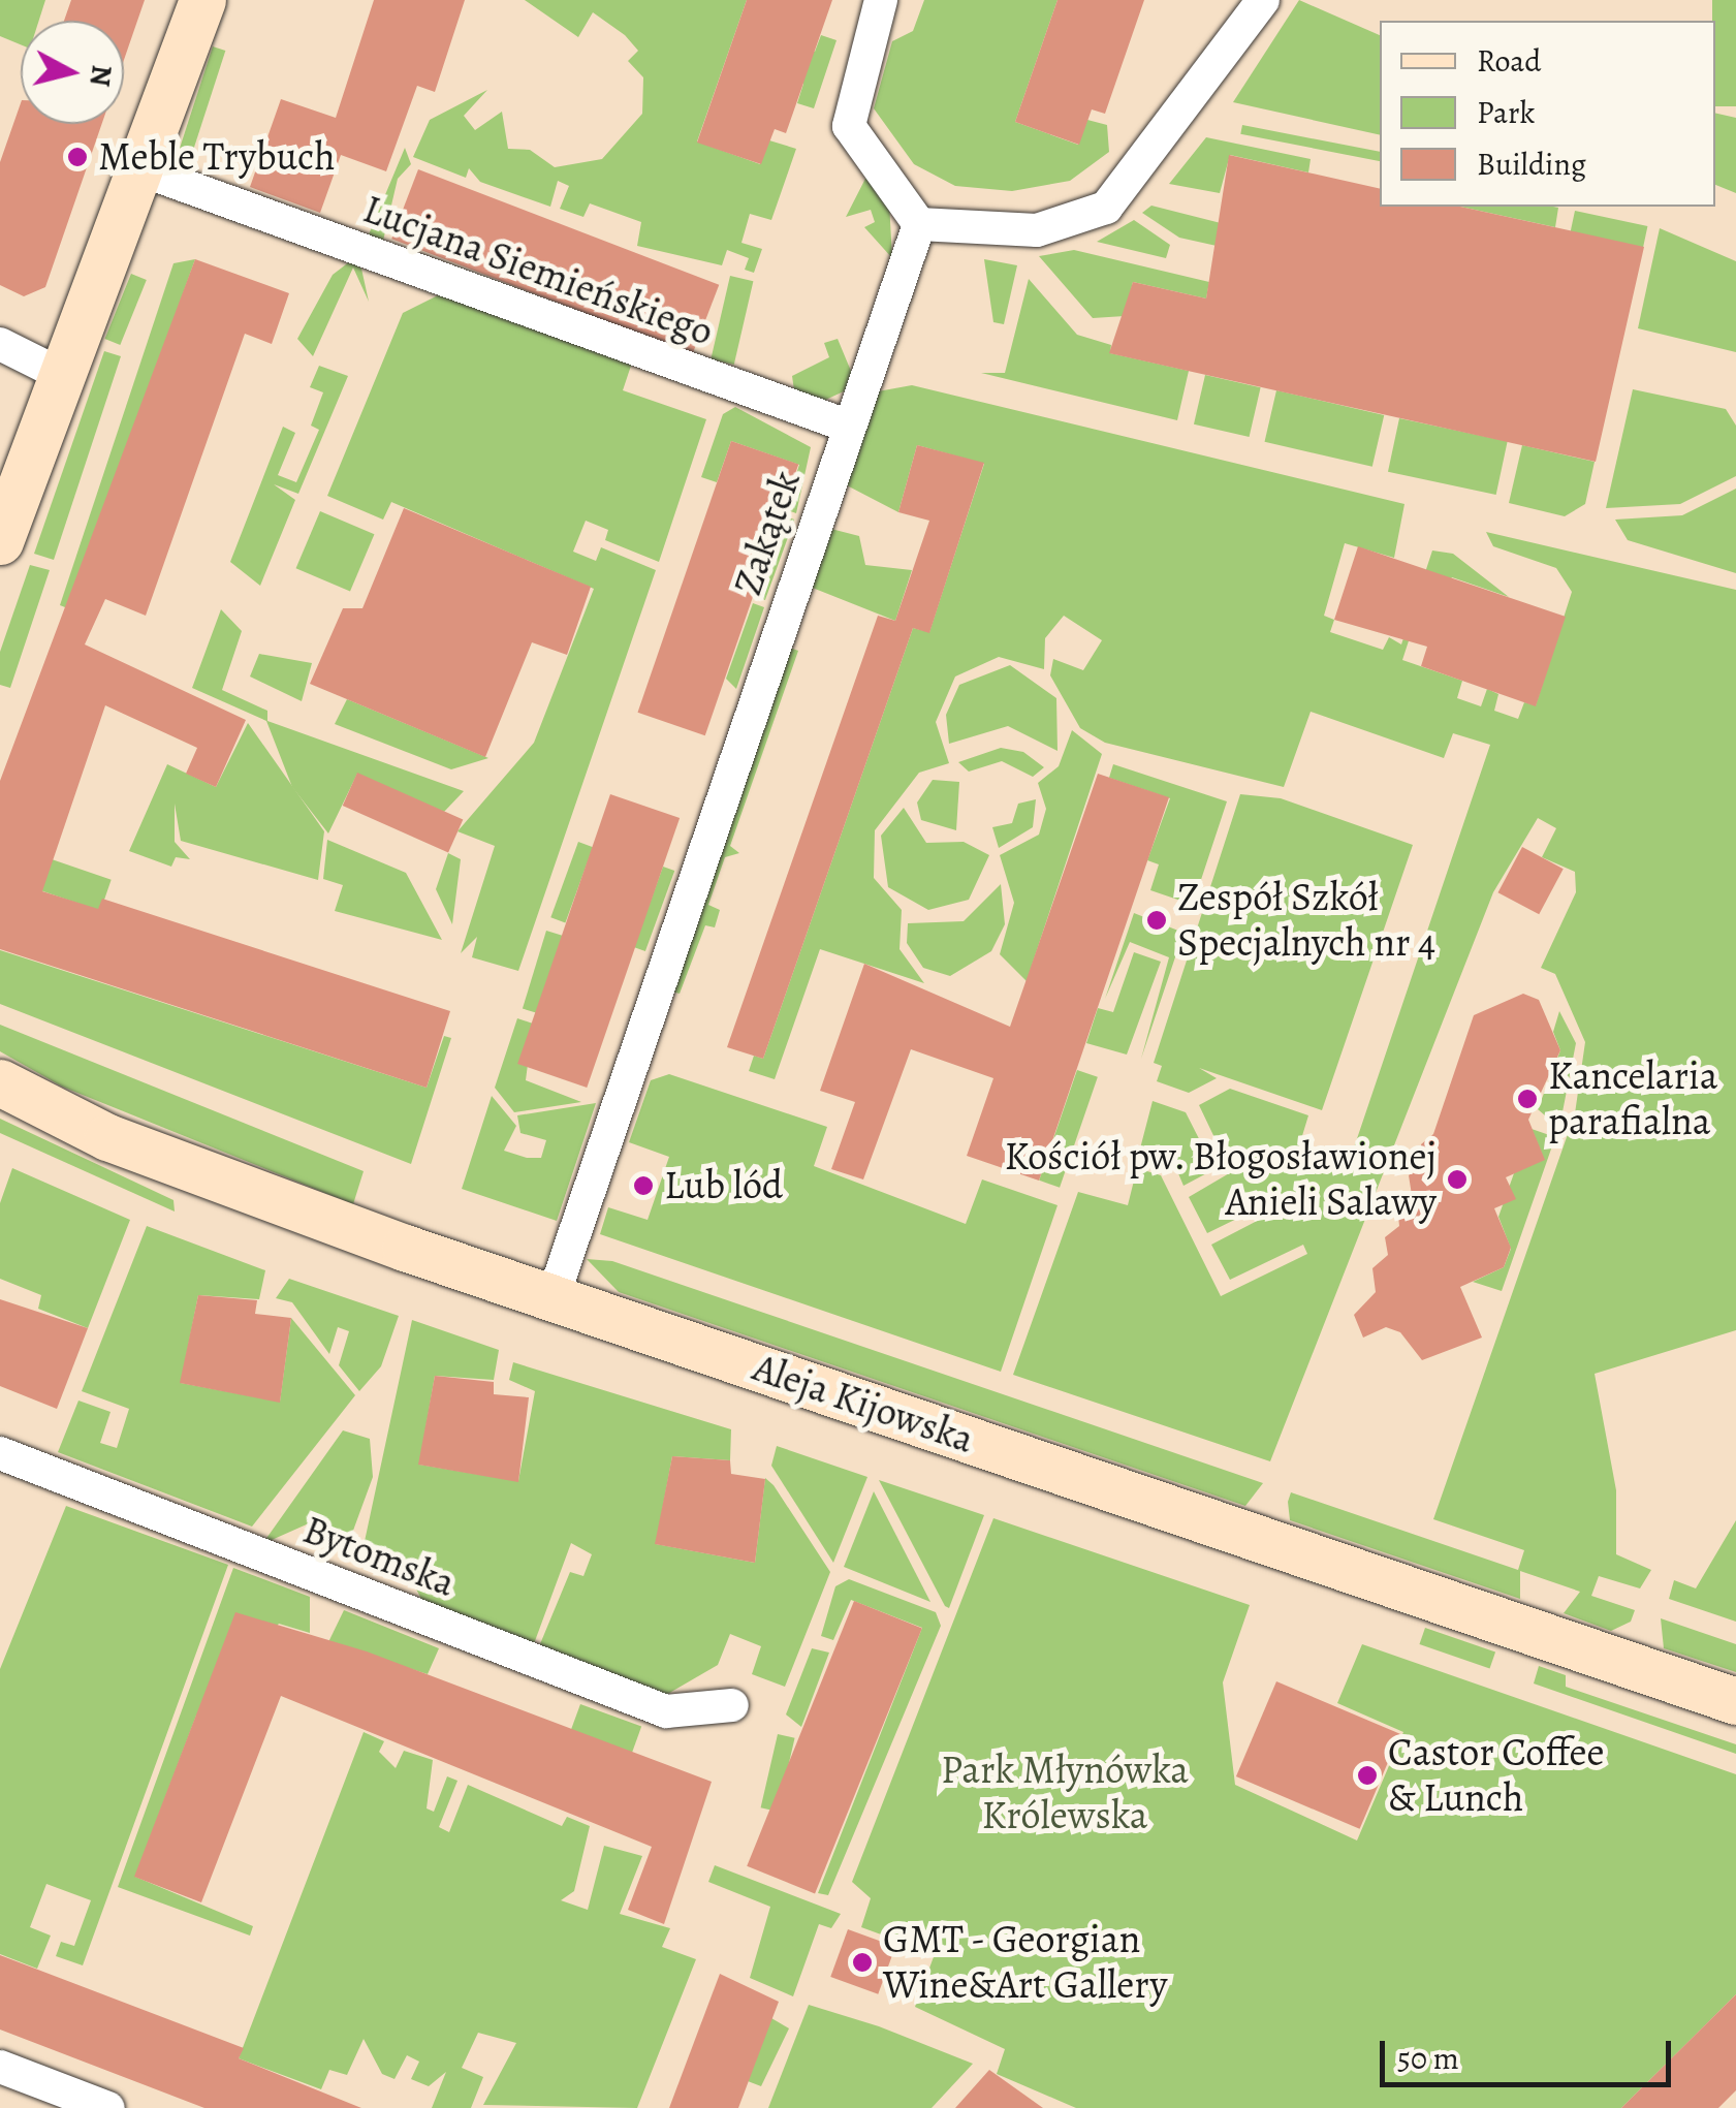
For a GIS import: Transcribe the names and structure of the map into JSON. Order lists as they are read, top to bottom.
{
  "streets": {
    "street": [
      "Lucjana Siemieńskiego",
      "Zakątek",
      "Aleja Kijowska",
      "Bytomska"
    ]
  },
  "crossings": [
    ["Lucjana Siemieńskiego", "Zakątek"],
    ["Zakątek", "Aleja Kijowska"]
  ],
  "parks": ["Park Młynówka Królewska"],
  "places": [
    "Meble Trybuch",
    "Zespół Szkół Specjalnych nr 4",
    "Kancelaria parafialna",
    "Kościół pw. Błogosławionej Anieli Salawy",
    "Lub lód",
    "Castor Coffee & Lunch",
    "GMT - Georgian Wine&Art Gallery"
  ],
  "legend": ["Road", "Park", "Building"],
  "scale_bar": "50 m",
  "north": "right"
}
